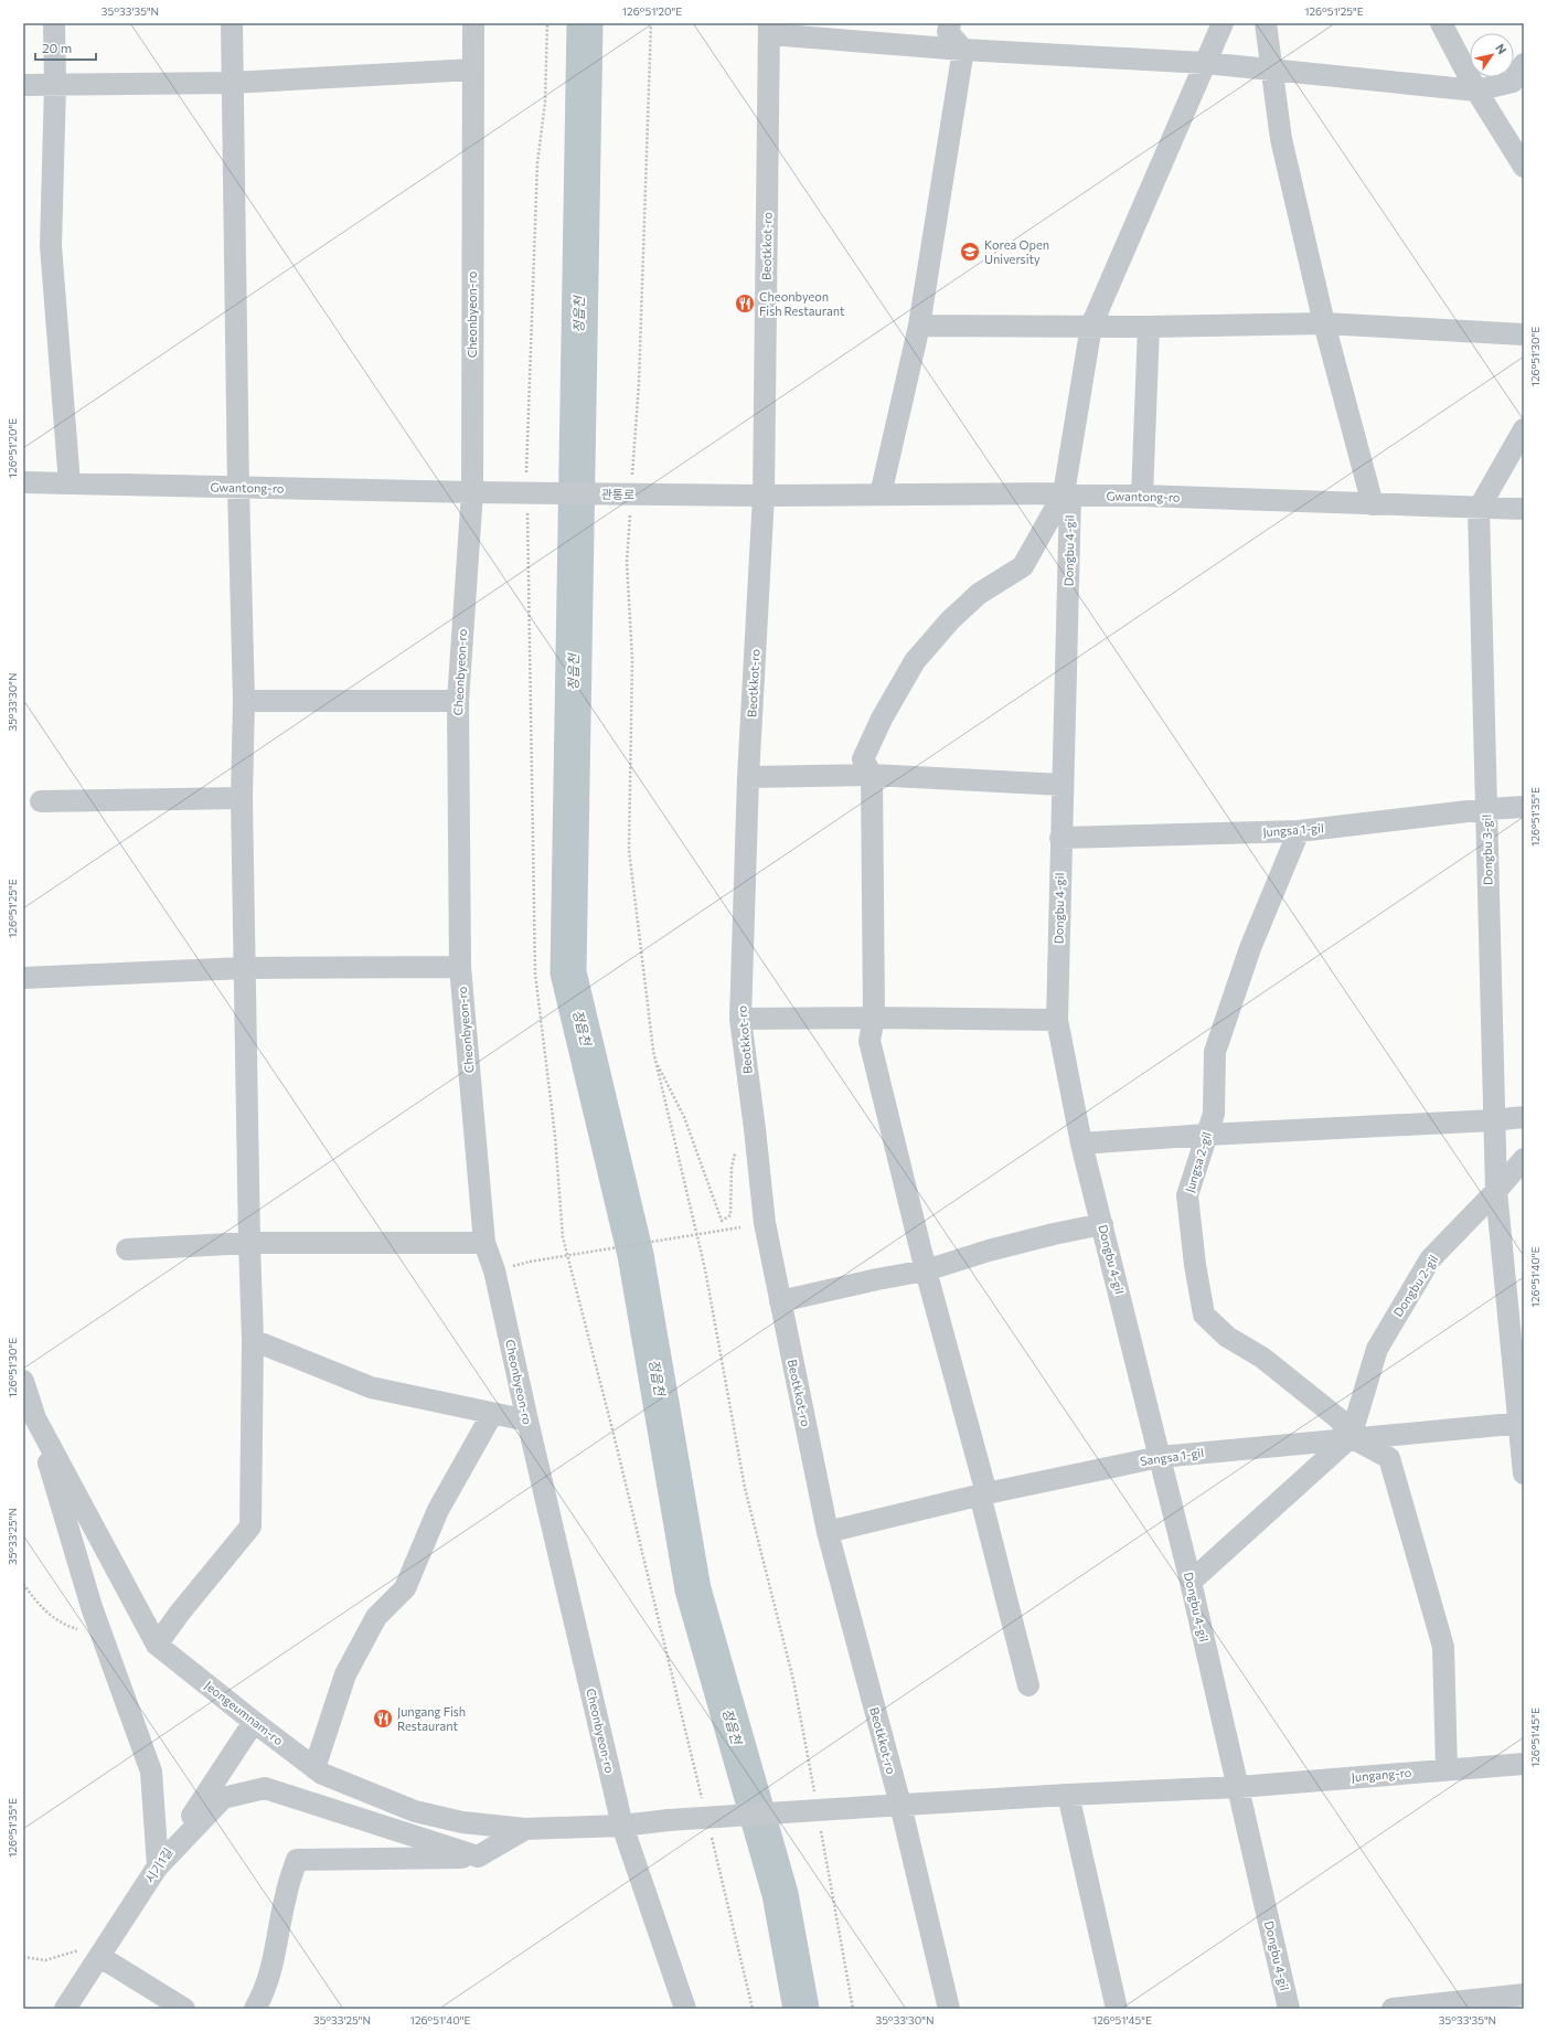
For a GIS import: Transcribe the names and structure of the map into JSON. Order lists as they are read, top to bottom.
{
  "streets": {
    "street": [
      "Beotkkot-ro",
      "Cheonbyeon-ro",
      "Gwantong-ro",
      "관통로",
      "Dongbu 4-gil",
      "Jungsa 1-gil",
      "Dongbu 3-gil",
      "Jungsa 2-gil",
      "Dongbu 2-gil",
      "Sangsa 1-gil",
      "Jeongeumnam-ro",
      "Jungang-ro",
      "시기1길"
    ]
  },
  "crossings": [
    ["Beotkkot-ro", "Gwantong-ro"],
    ["Beotkkot-ro", "관통로"],
    ["Beotkkot-ro", "Sangsa 1-gil"],
    ["Beotkkot-ro", "Jeongeumnam-ro"],
    ["Beotkkot-ro", "Jungang-ro"],
    ["Cheonbyeon-ro", "Gwantong-ro"],
    ["Cheonbyeon-ro", "관통로"],
    ["Cheonbyeon-ro", "Jeongeumnam-ro"],
    ["Gwantong-ro", "관통로"],
    ["Gwantong-ro", "Dongbu 4-gil"],
    ["Gwantong-ro", "Dongbu 3-gil"],
    ["Dongbu 4-gil", "Jungsa 1-gil"],
    ["Dongbu 4-gil", "Sangsa 1-gil"],
    ["Dongbu 4-gil", "Jungang-ro"],
    ["Jungsa 1-gil", "Dongbu 3-gil"],
    ["Jungsa 1-gil", "Jungsa 2-gil"],
    ["Dongbu 3-gil", "Dongbu 2-gil"],
    ["Dongbu 3-gil", "Sangsa 1-gil"],
    ["Jungsa 2-gil", "Dongbu 2-gil"],
    ["Jungsa 2-gil", "Sangsa 1-gil"],
    ["Dongbu 2-gil", "Sangsa 1-gil"],
    ["Jeongeumnam-ro", "Jungang-ro"],
    ["Jeongeumnam-ro", "시기1길"]
  ],
  "water": ["정읍천"],
  "places": {
    "school or university": ["Korea Open University"],
    "restaurant": ["Cheonbyeon Fish Restaurant", "Jungang Fish Restaurant"]
  },
  "scale_bar": "20 m",
  "north": "top right",
  "coordinates": [
    "35°33'35\"N",
    "126°51'20\"E",
    "126°51'25\"E",
    "126°51'30\"E",
    "35°33'30\"N",
    "126°51'35\"E",
    "126°51'40\"E",
    "35°33'25\"N",
    "126°51'45\"E"
  ]
}
